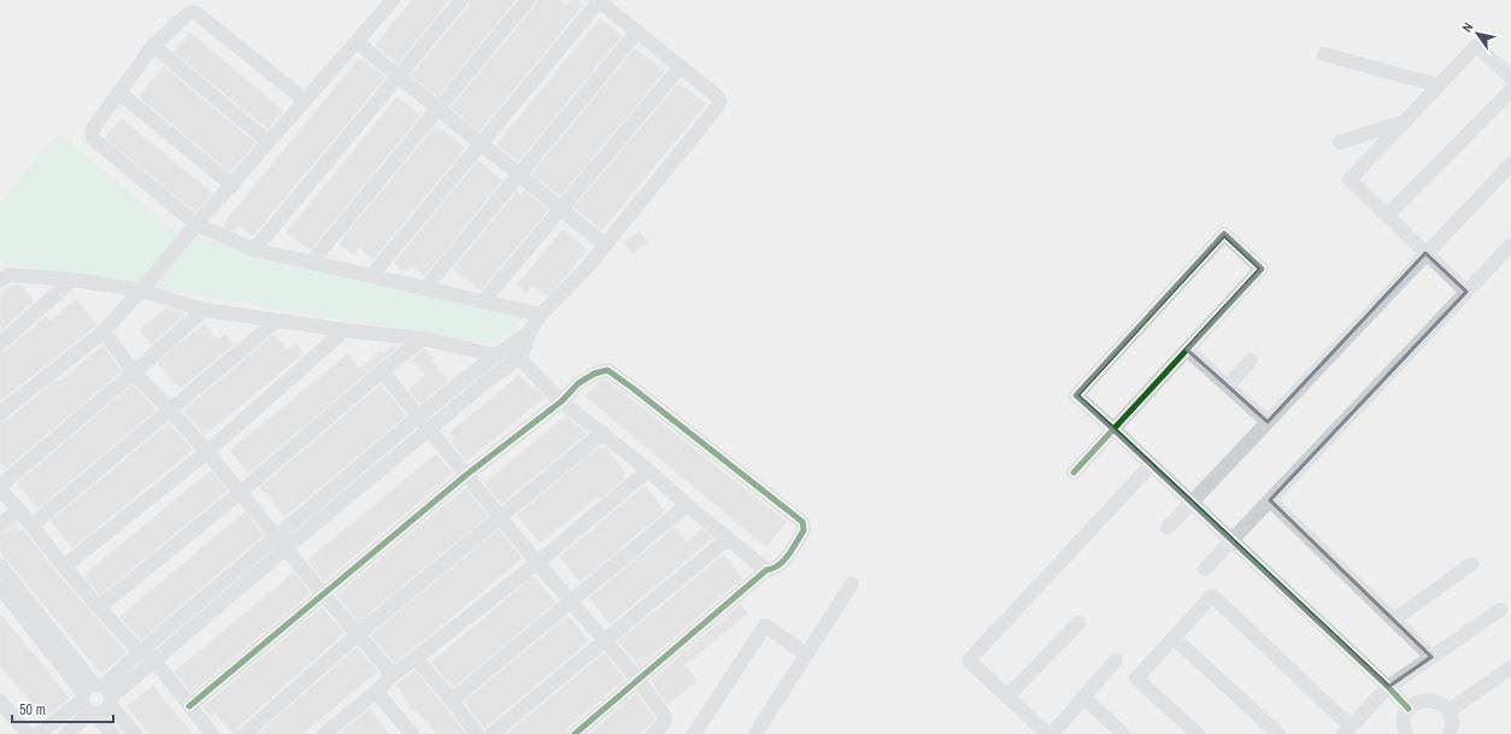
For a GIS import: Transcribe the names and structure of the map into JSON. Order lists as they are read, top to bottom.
{
  "scale_bar": "50 m",
  "north": "top left"
}
